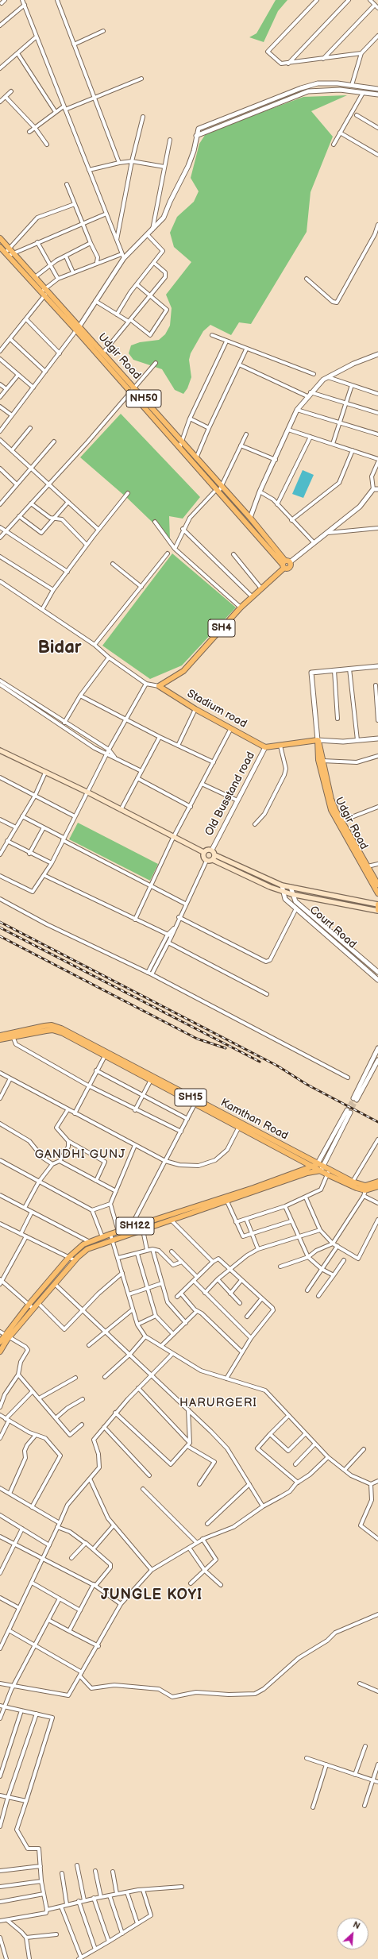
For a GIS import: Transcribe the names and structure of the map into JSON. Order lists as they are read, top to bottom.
{
  "streets": {
    "main road": [
      "Udgir Road",
      "NH50",
      "SH4",
      "Stadium road",
      "SH15",
      "Kamthan Road",
      "SH122"
    ],
    "street": ["Old Busstand road", "Court Road"]
  },
  "crossings": [
    ["Udgir Road", "SH4"],
    ["SH4", "Stadium road"],
    ["Stadium road", "Old Busstand road"],
    ["Kamthan Road", "SH122"]
  ],
  "districts": [
    "Bidar",
    "GANDHI GUNJ",
    "HARURGERI",
    "JUNGLE KOYI"
  ],
  "north": "top right"
}
